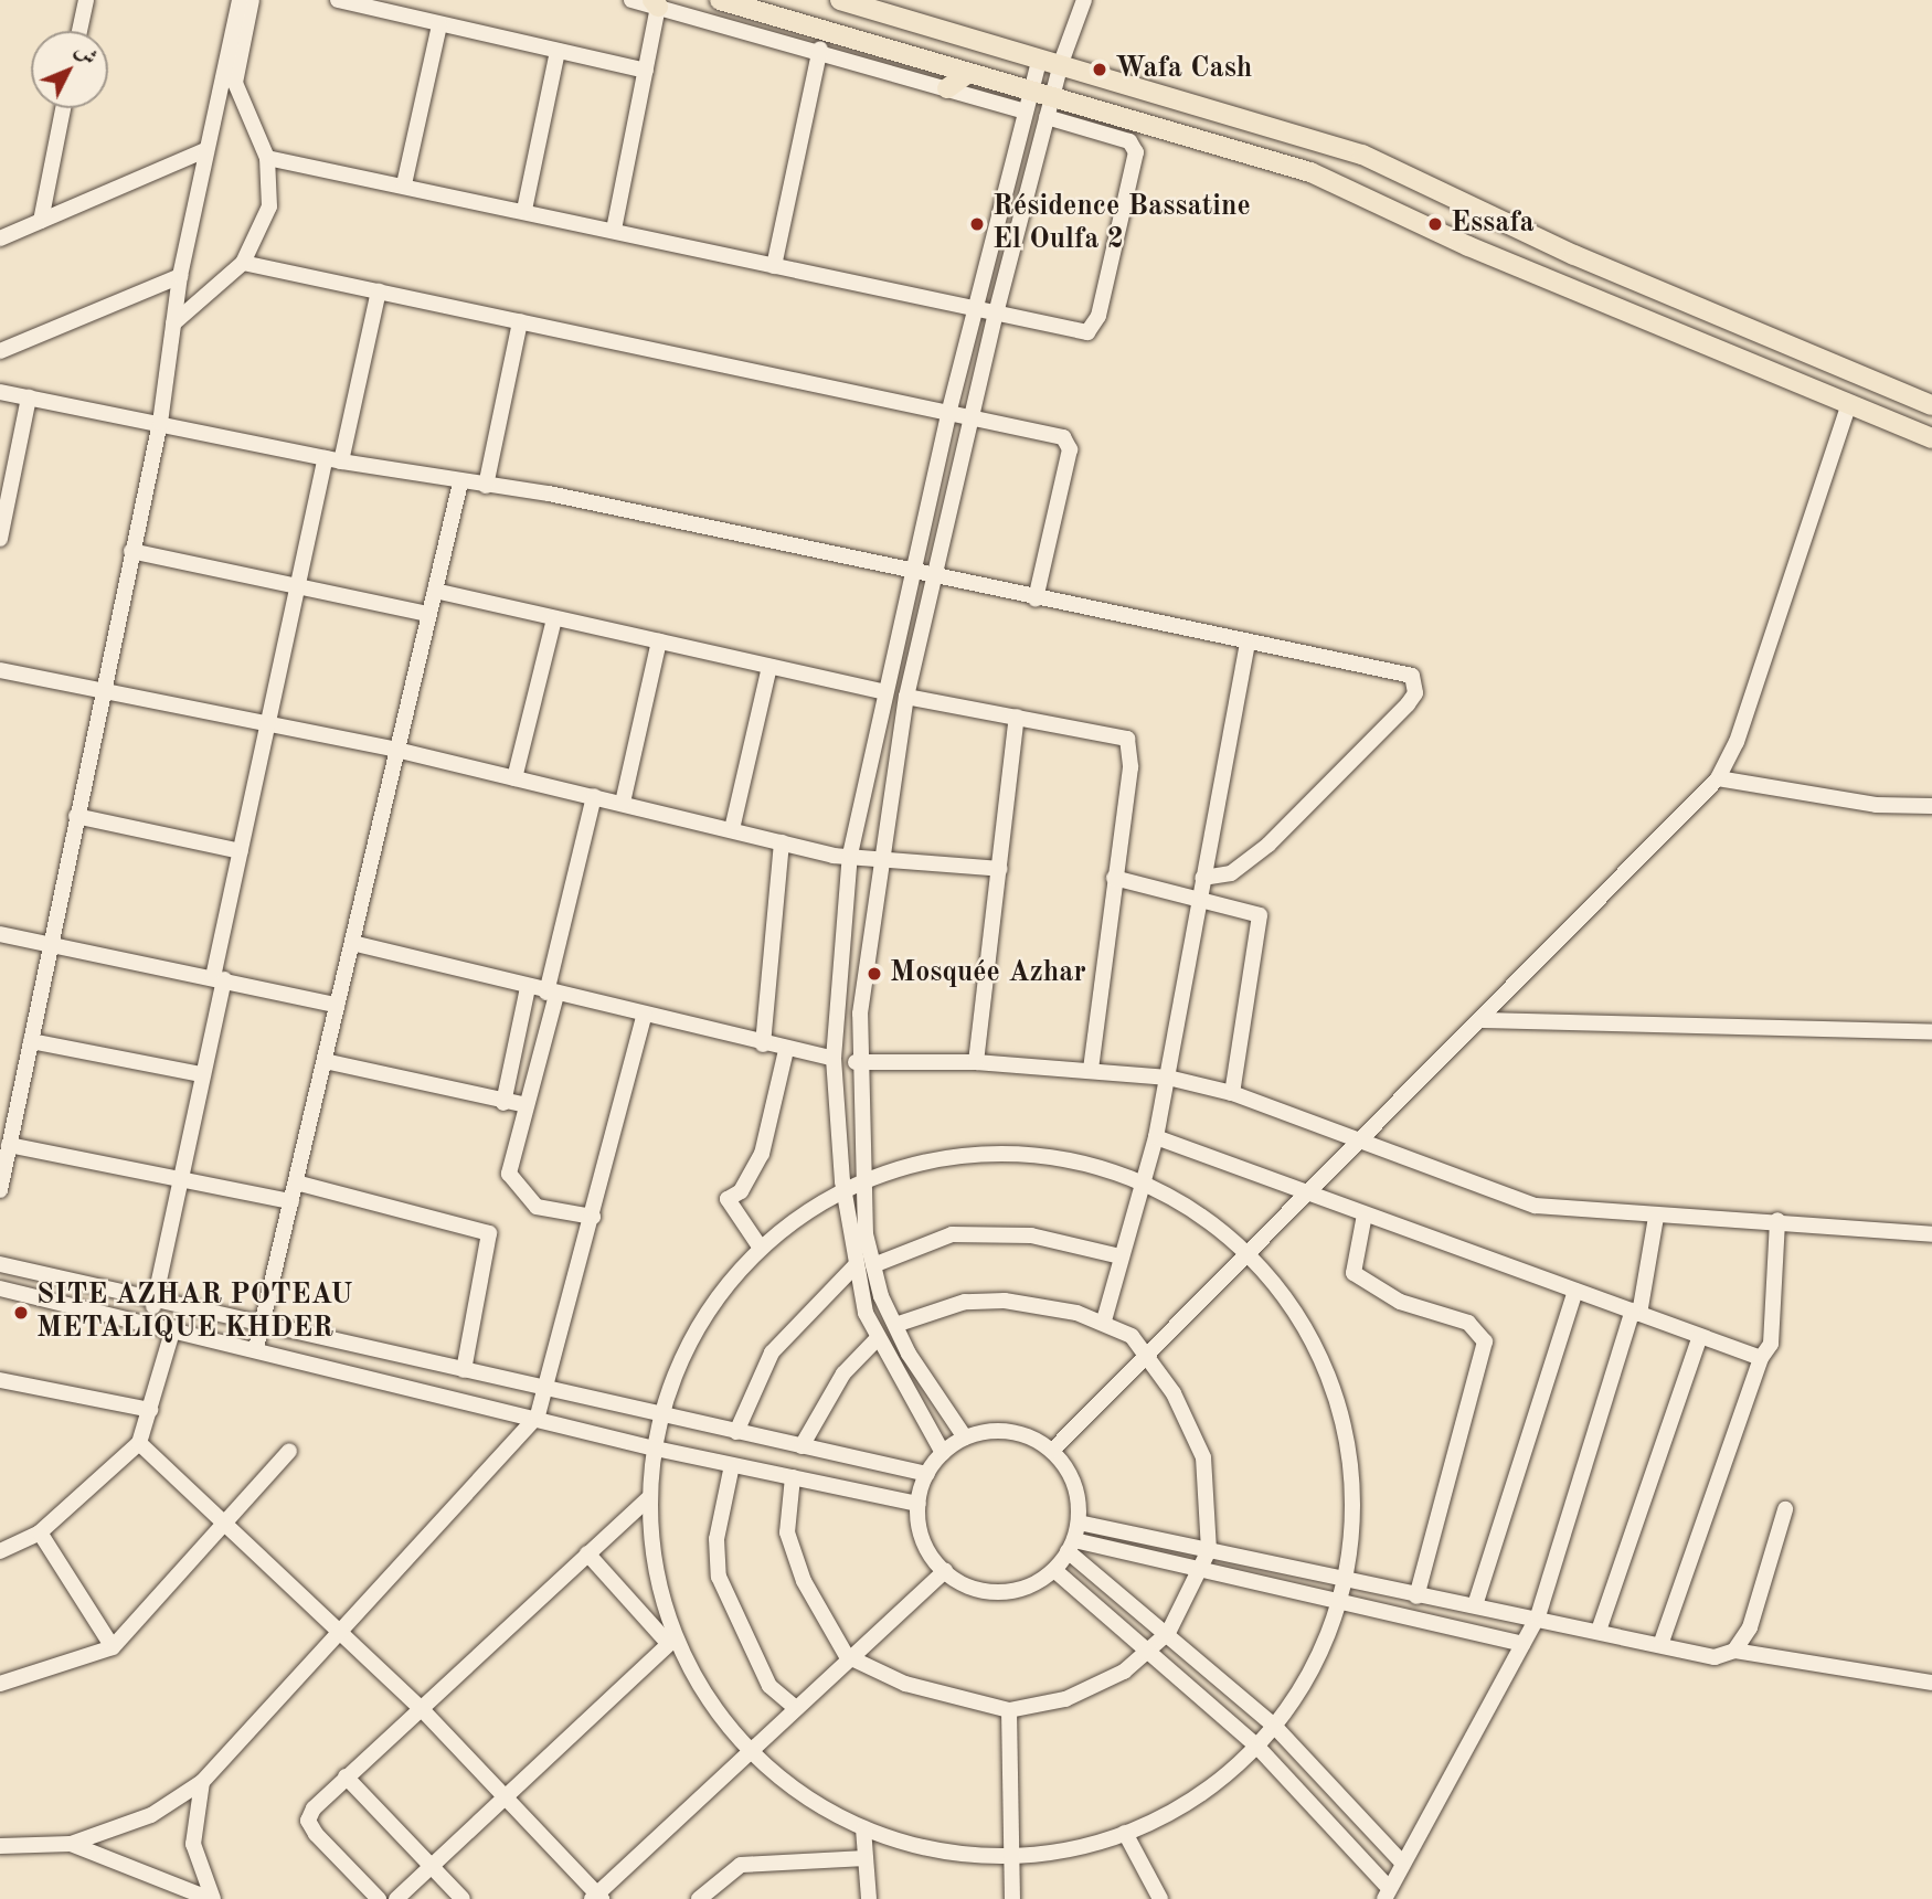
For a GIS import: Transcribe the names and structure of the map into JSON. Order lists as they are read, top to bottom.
{
  "places": [
    "Wafa Cash",
    "Résidence Bassatine El Oulfa 2",
    "Essafa",
    "Mosquée Azhar",
    "SITE AZHAR POTEAU METALIQUE KHDER"
  ],
  "north": "top right"
}
